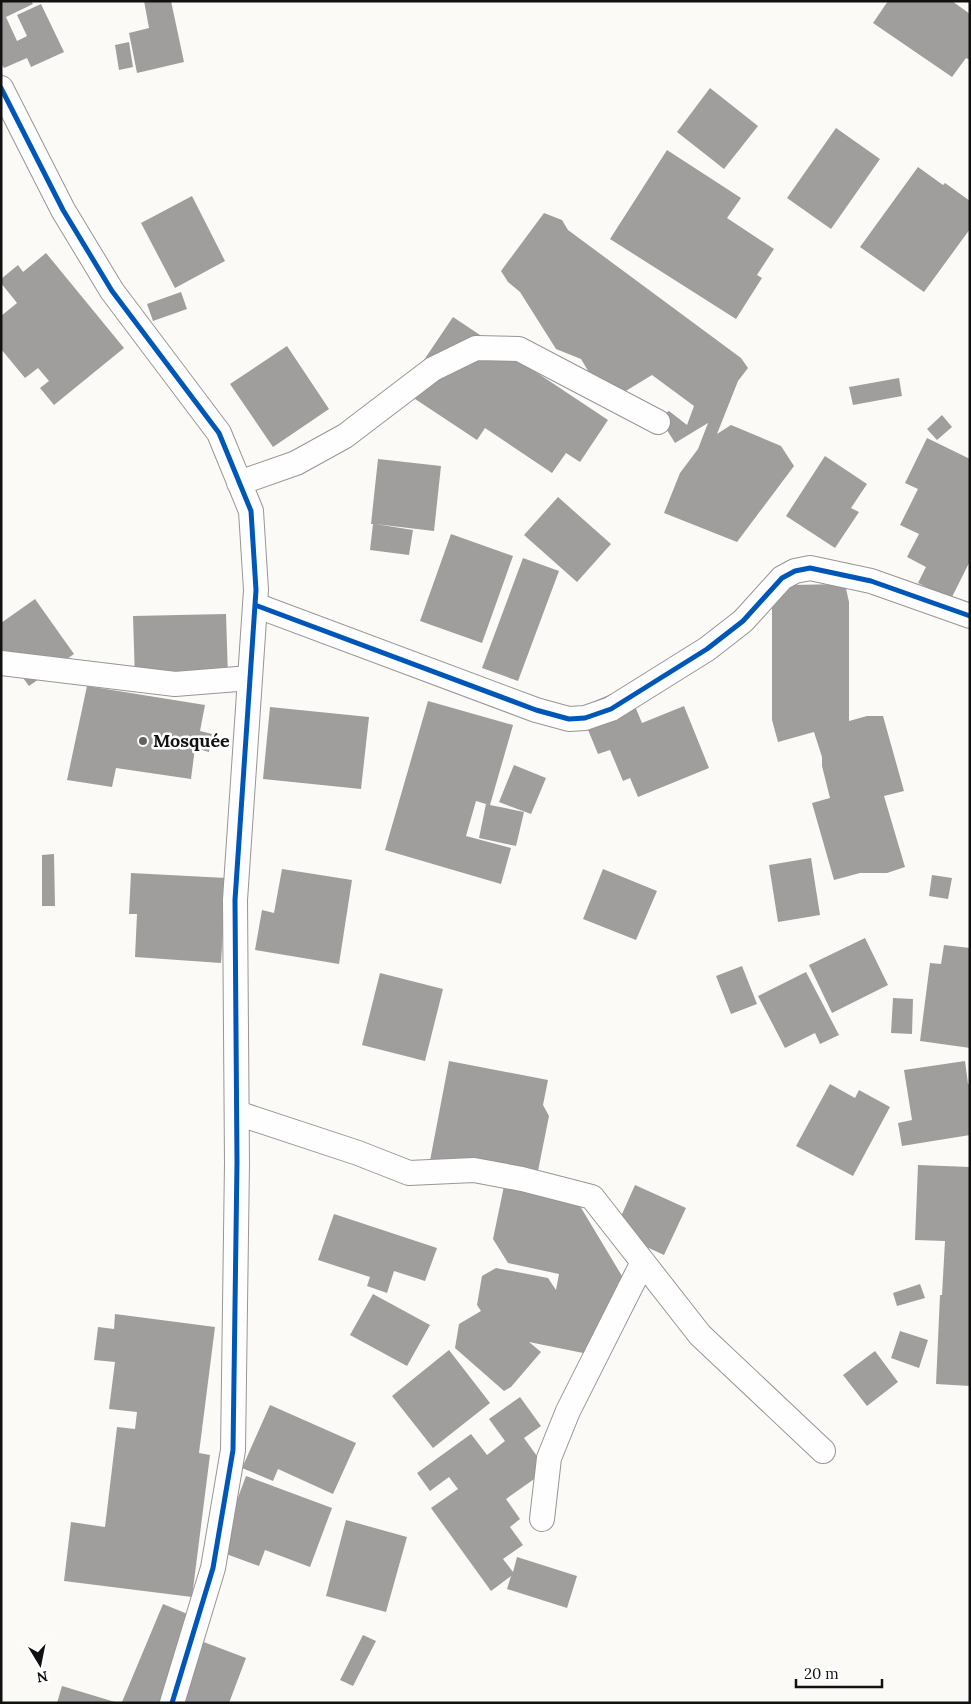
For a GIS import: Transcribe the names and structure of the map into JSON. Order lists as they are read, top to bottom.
{
  "places": ["Mosquée"],
  "scale_bar": "20 m",
  "north": "bottom"
}
